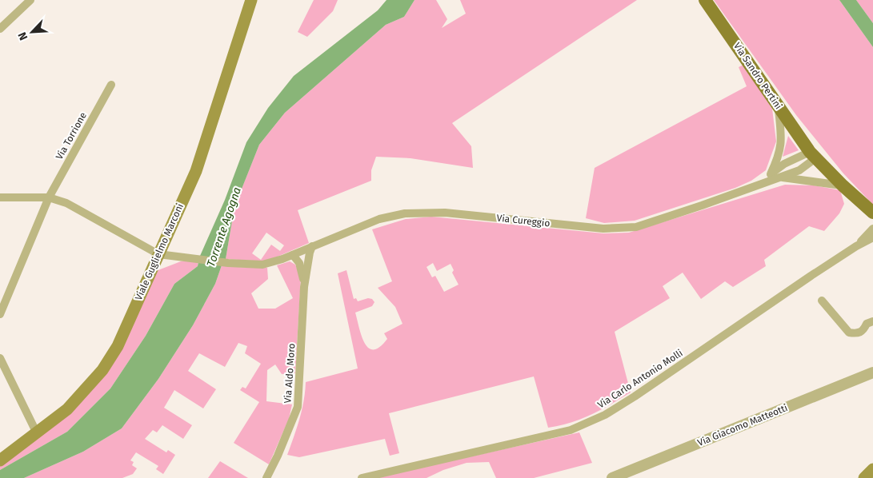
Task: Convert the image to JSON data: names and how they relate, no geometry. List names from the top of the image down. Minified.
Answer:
{"streets":{"main road":["Via Sandro Pertini","Viale Guglielmo Marconi"],"street":["Via Torrione","Via Cureggio","Via Aldo Moro","Via Carlo Antonio Molli","Via Giacomo Matteotti"]},"crossings":[["Via Cureggio","Viale Guglielmo Marconi"],["Via Cureggio","Via Aldo Moro"]],"water":["Torrente Agogna"],"north":"bottom left"}
